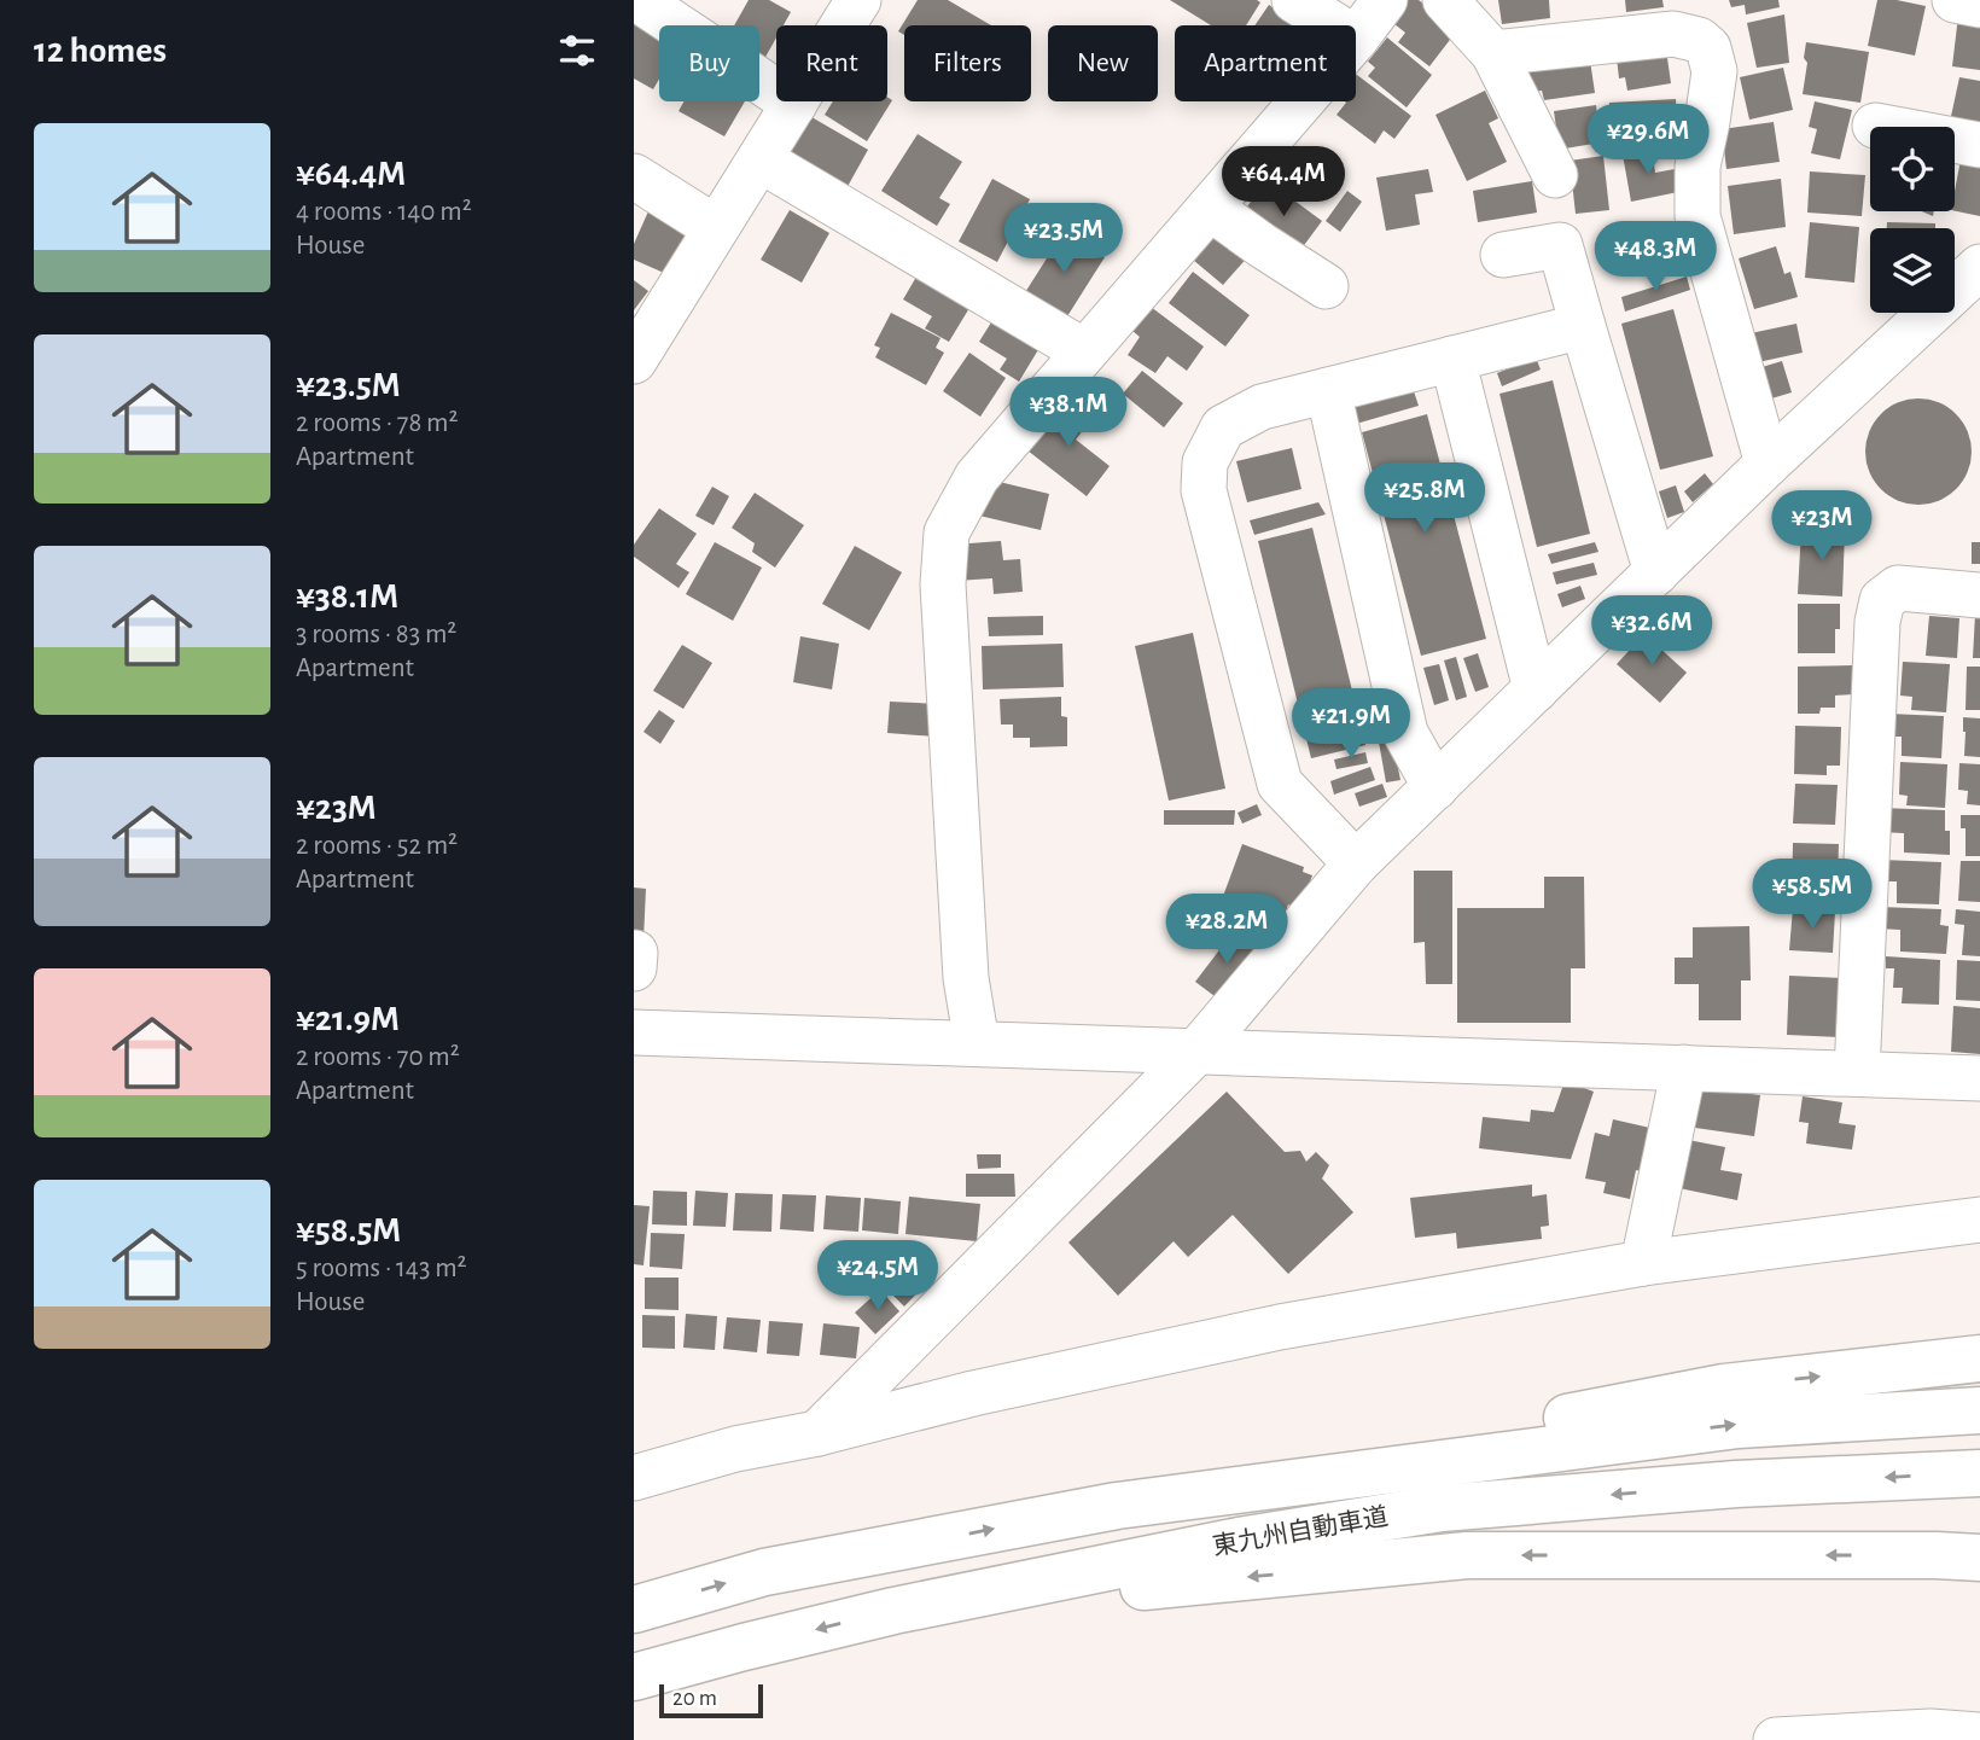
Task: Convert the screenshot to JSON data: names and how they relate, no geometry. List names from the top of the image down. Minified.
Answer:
{"streets":{"highway":["東九州自動車道"]},"scale_bar":"20 m","page":{"heading":"12 homes","chip":["Buy","Rent","Filters","New","Apartment"],"list":[{"name":"¥64.4M","note":"4 rooms · 140 m² · House"},{"name":"¥23.5M","note":"2 rooms · 78 m² · Apartment"},{"name":"¥38.1M","note":"3 rooms · 83 m² · Apartment"},{"name":"¥23M","note":"2 rooms · 52 m² · Apartment"},{"name":"¥21.9M","note":"2 rooms · 70 m² · Apartment"},{"name":"¥58.5M","note":"5 rooms · 143 m² · House"}],"price":["¥29.6M","¥64.4M","¥23.5M","¥48.3M","¥38.1M","¥25.8M","¥23M","¥32.6M","¥21.9M","¥58.5M","¥28.2M","¥24.5M"],"scale":"20 m"}}
